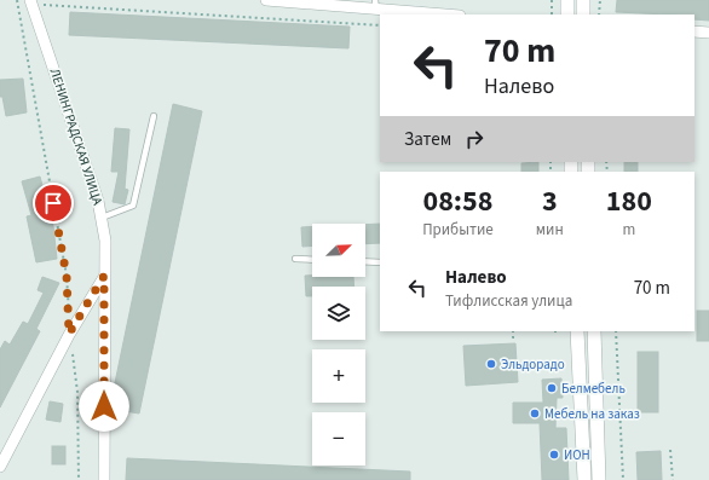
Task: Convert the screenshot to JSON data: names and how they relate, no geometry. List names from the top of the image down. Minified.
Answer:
{"streets":{"street":["ЛЕНИНГРАДСКАЯ УЛИЦА"]},"places":["Эльдорадо","Белмебель","Мебель на заказ","ИОН"],"north":"top right","page":{"turn":["70 m","Налево"],"then":"Затем","eta":["08:58","Прибытие","3","мин","180","m"],"map_buttons":["+","−"],"list":[{"name":"Налево","note":"Тифлисская улица","value":"70 m"}]}}
